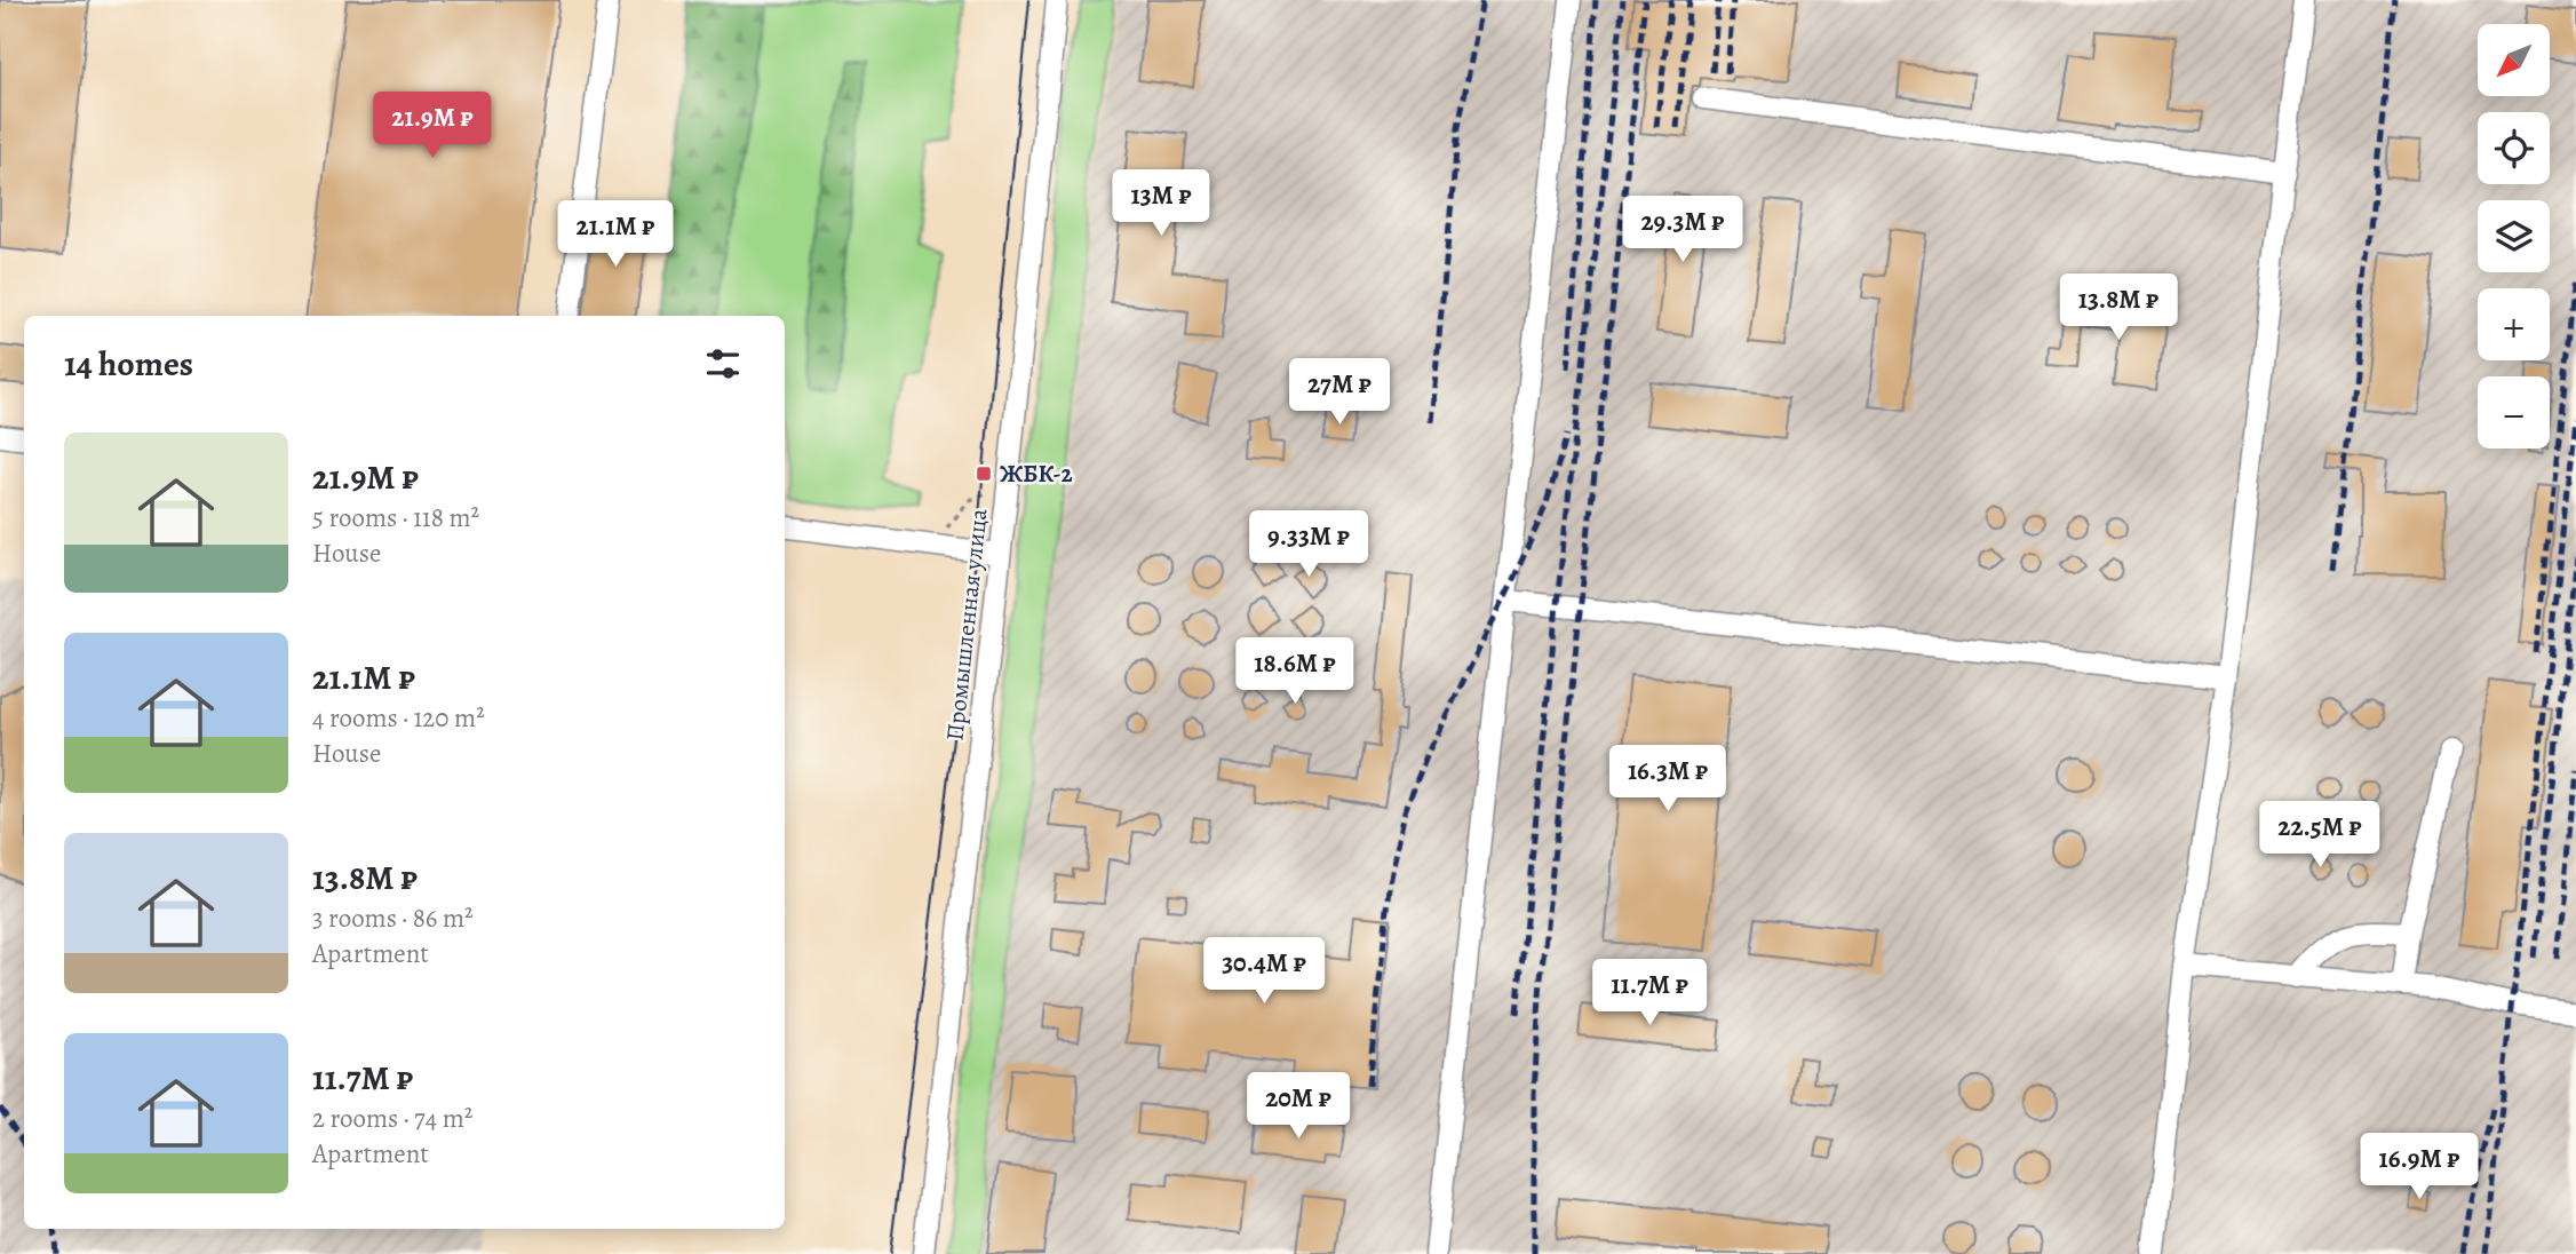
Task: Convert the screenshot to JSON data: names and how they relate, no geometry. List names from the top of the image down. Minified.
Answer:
{"streets":{"street":["Промышленная улица"]},"places":{"transit":["ЖБК-2"]},"north":"bottom left","page":{"map_buttons":["+","−"],"price":["21.9M ₽","13M ₽","29.3M ₽","21.1M ₽","13.8M ₽","27M ₽","9.33M ₽","18.6M ₽","16.3M ₽","22.5M ₽","30.4M ₽","11.7M ₽","20M ₽","16.9M ₽"],"heading":"14 homes","list":[{"name":"21.9M ₽","note":"5 rooms · 118 m² · House"},{"name":"21.1M ₽","note":"4 rooms · 120 m² · House"},{"name":"13.8M ₽","note":"3 rooms · 86 m² · Apartment"},{"name":"11.7M ₽","note":"2 rooms · 74 m² · Apartment"}]}}
